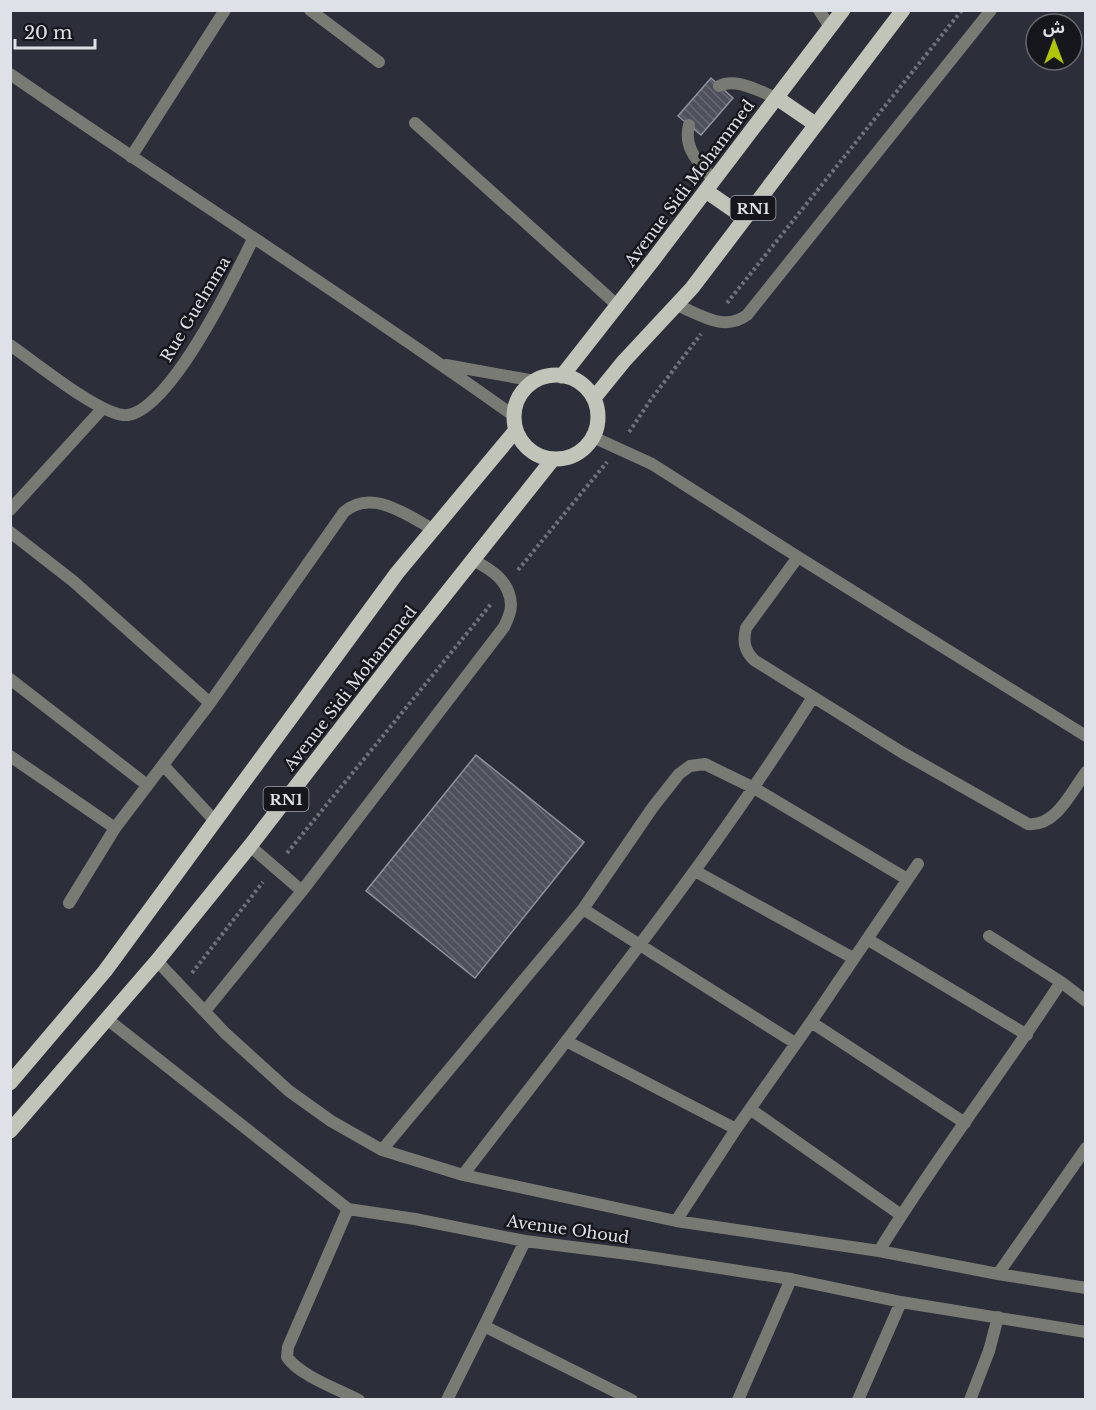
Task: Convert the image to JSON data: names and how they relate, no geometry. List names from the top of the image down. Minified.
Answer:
{"streets":{"main road":["Avenue Sidi Mohammed","RN1"],"street":["Rue Guelmma","Avenue Ohoud"]},"crossings":[["Avenue Sidi Mohammed","RN1"],["Avenue Sidi Mohammed","Avenue Ohoud"]],"scale_bar":"20 m","north":"top"}
